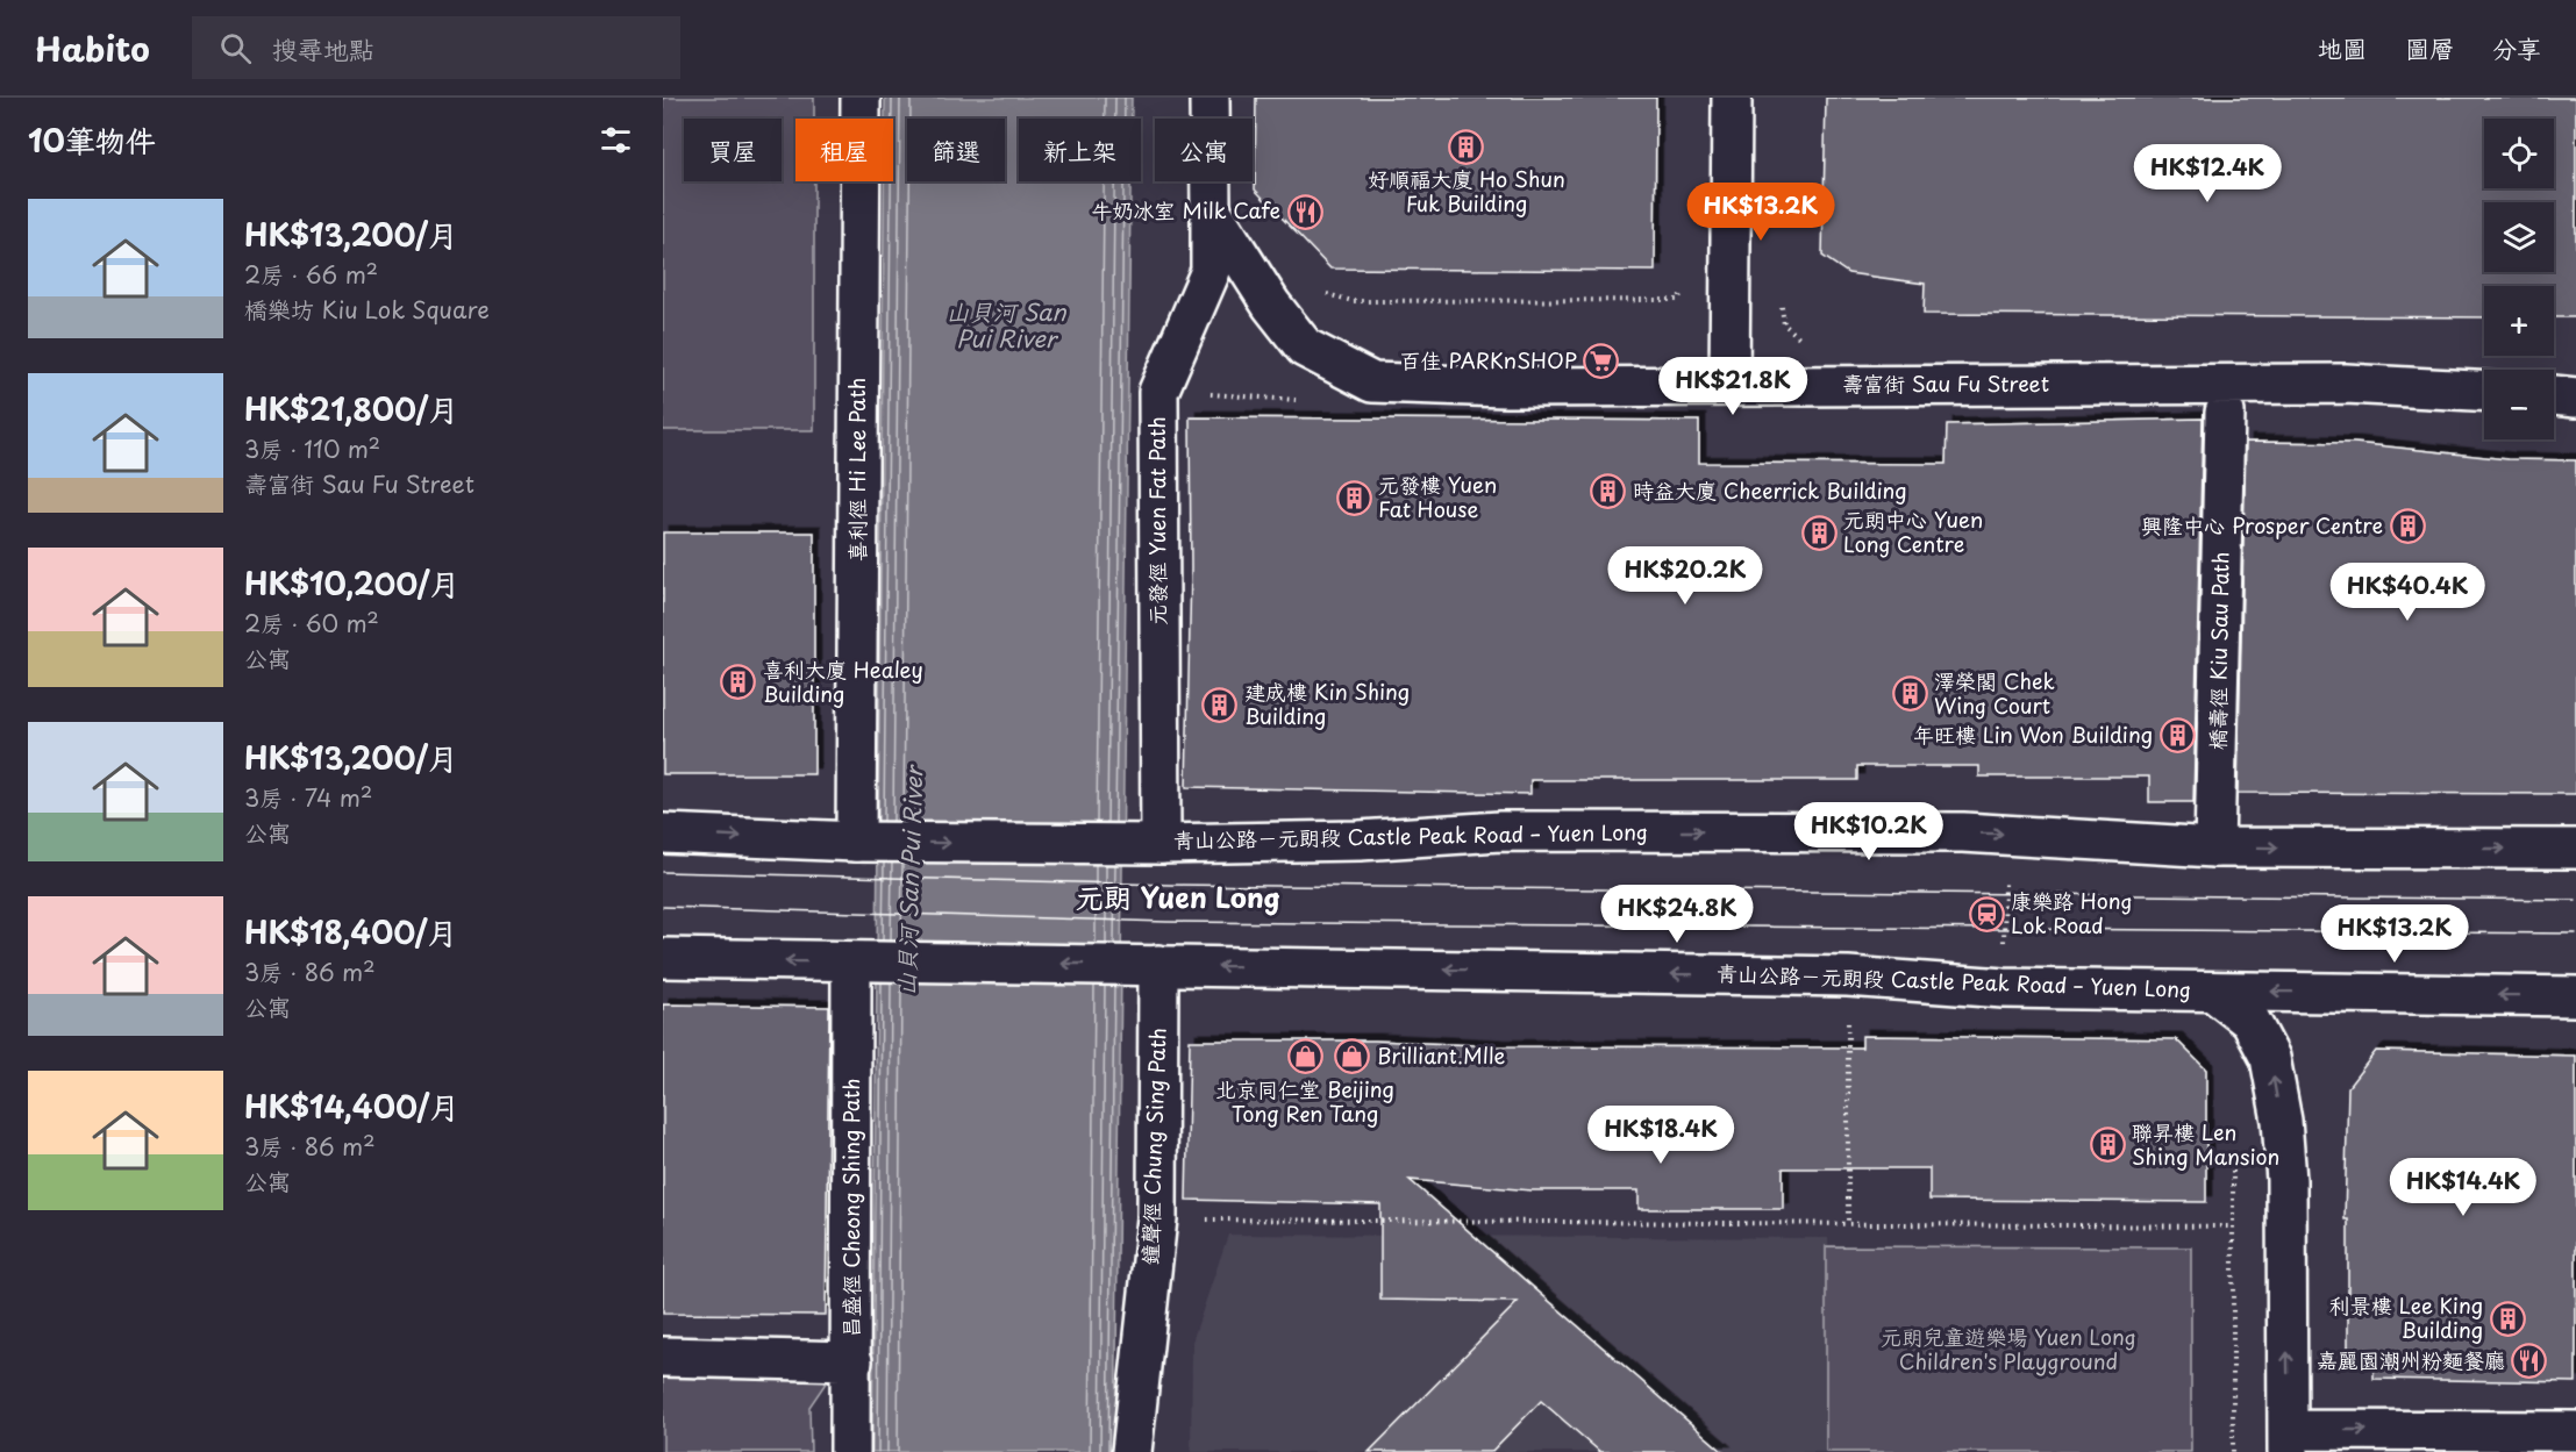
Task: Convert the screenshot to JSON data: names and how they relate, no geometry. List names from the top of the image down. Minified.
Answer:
{"streets":{"street":["壽富街 Sau Fu Street","喜利徑 Hi Lee Path","元發徑 Yuen Fat Path","橋壽徑 Kiu Sau Path","青山公路－元朗段 Castle Peak Road – Yuen Long","鐘聲徑 Chung Sing Path","昌盛徑 Cheong Shing Path"]},"crossings":[["壽富街 Sau Fu Street","元發徑 Yuen Fat Path"],["喜利徑 Hi Lee Path","青山公路－元朗段 Castle Peak Road – Yuen Long"],["元發徑 Yuen Fat Path","青山公路－元朗段 Castle Peak Road – Yuen Long"],["橋壽徑 Kiu Sau Path","青山公路－元朗段 Castle Peak Road – Yuen Long"],["青山公路－元朗段 Castle Peak Road – Yuen Long","鐘聲徑 Chung Sing Path"],["青山公路－元朗段 Castle Peak Road – Yuen Long","昌盛徑 Cheong Shing Path"]],"districts":["元朗 Yuen Long"],"water":["山貝河 San Pui River"],"parks":["元朗兒童遊樂場 Yuen Long Children's Playground"],"places":{"building":["好順福大廈 Ho Shun Fuk Building","時益大廈 Cheerrick Building","元發樓 Yuen Fat House","興隆中心 Prosper Centre","元朗中心 Yuen Long Centre","喜利大廈 Healey Building","澤榮閣 Chek Wing Court","建成樓 Kin Shing Building","年旺樓 Lin Won Building","聯昇樓 Len Shing Mansion","利景樓 Lee King Building"],"restaurant":["牛奶冰室 Milk Cafe","嘉麗園潮州粉麵餐廳"],"supermarket":["百佳 PARKnSHOP"],"station":["康樂路 Hong Lok Road"],"shop":["北京同仁堂 Beijing Tong Ren Tang","Brilliant.Mlle"]},"page":{"header":"Habito","search":"搜尋地點","nav":["地圖","圖層","分享"],"heading":"10筆物件","map_buttons":["+","−"],"chip":["買屋","租屋","篩選","新上架","公寓"],"price":["HK$12.4K","HK$13.2K","HK$21.8K","HK$20.2K","HK$40.4K","HK$10.2K","HK$24.8K","HK$13.2K","HK$18.4K","HK$14.4K"],"list":[{"name":"HK$13,200/月","note":"2房 · 66 m² · 橋樂坊 Kiu Lok Square"},{"name":"HK$21,800/月","note":"3房 · 110 m² · 壽富街 Sau Fu Street"},{"name":"HK$10,200/月","note":"2房 · 60 m² · 公寓"},{"name":"HK$13,200/月","note":"3房 · 74 m² · 公寓"},{"name":"HK$18,400/月","note":"3房 · 86 m² · 公寓"},{"name":"HK$14,400/月","note":"3房 · 86 m² · 公寓"}]}}
